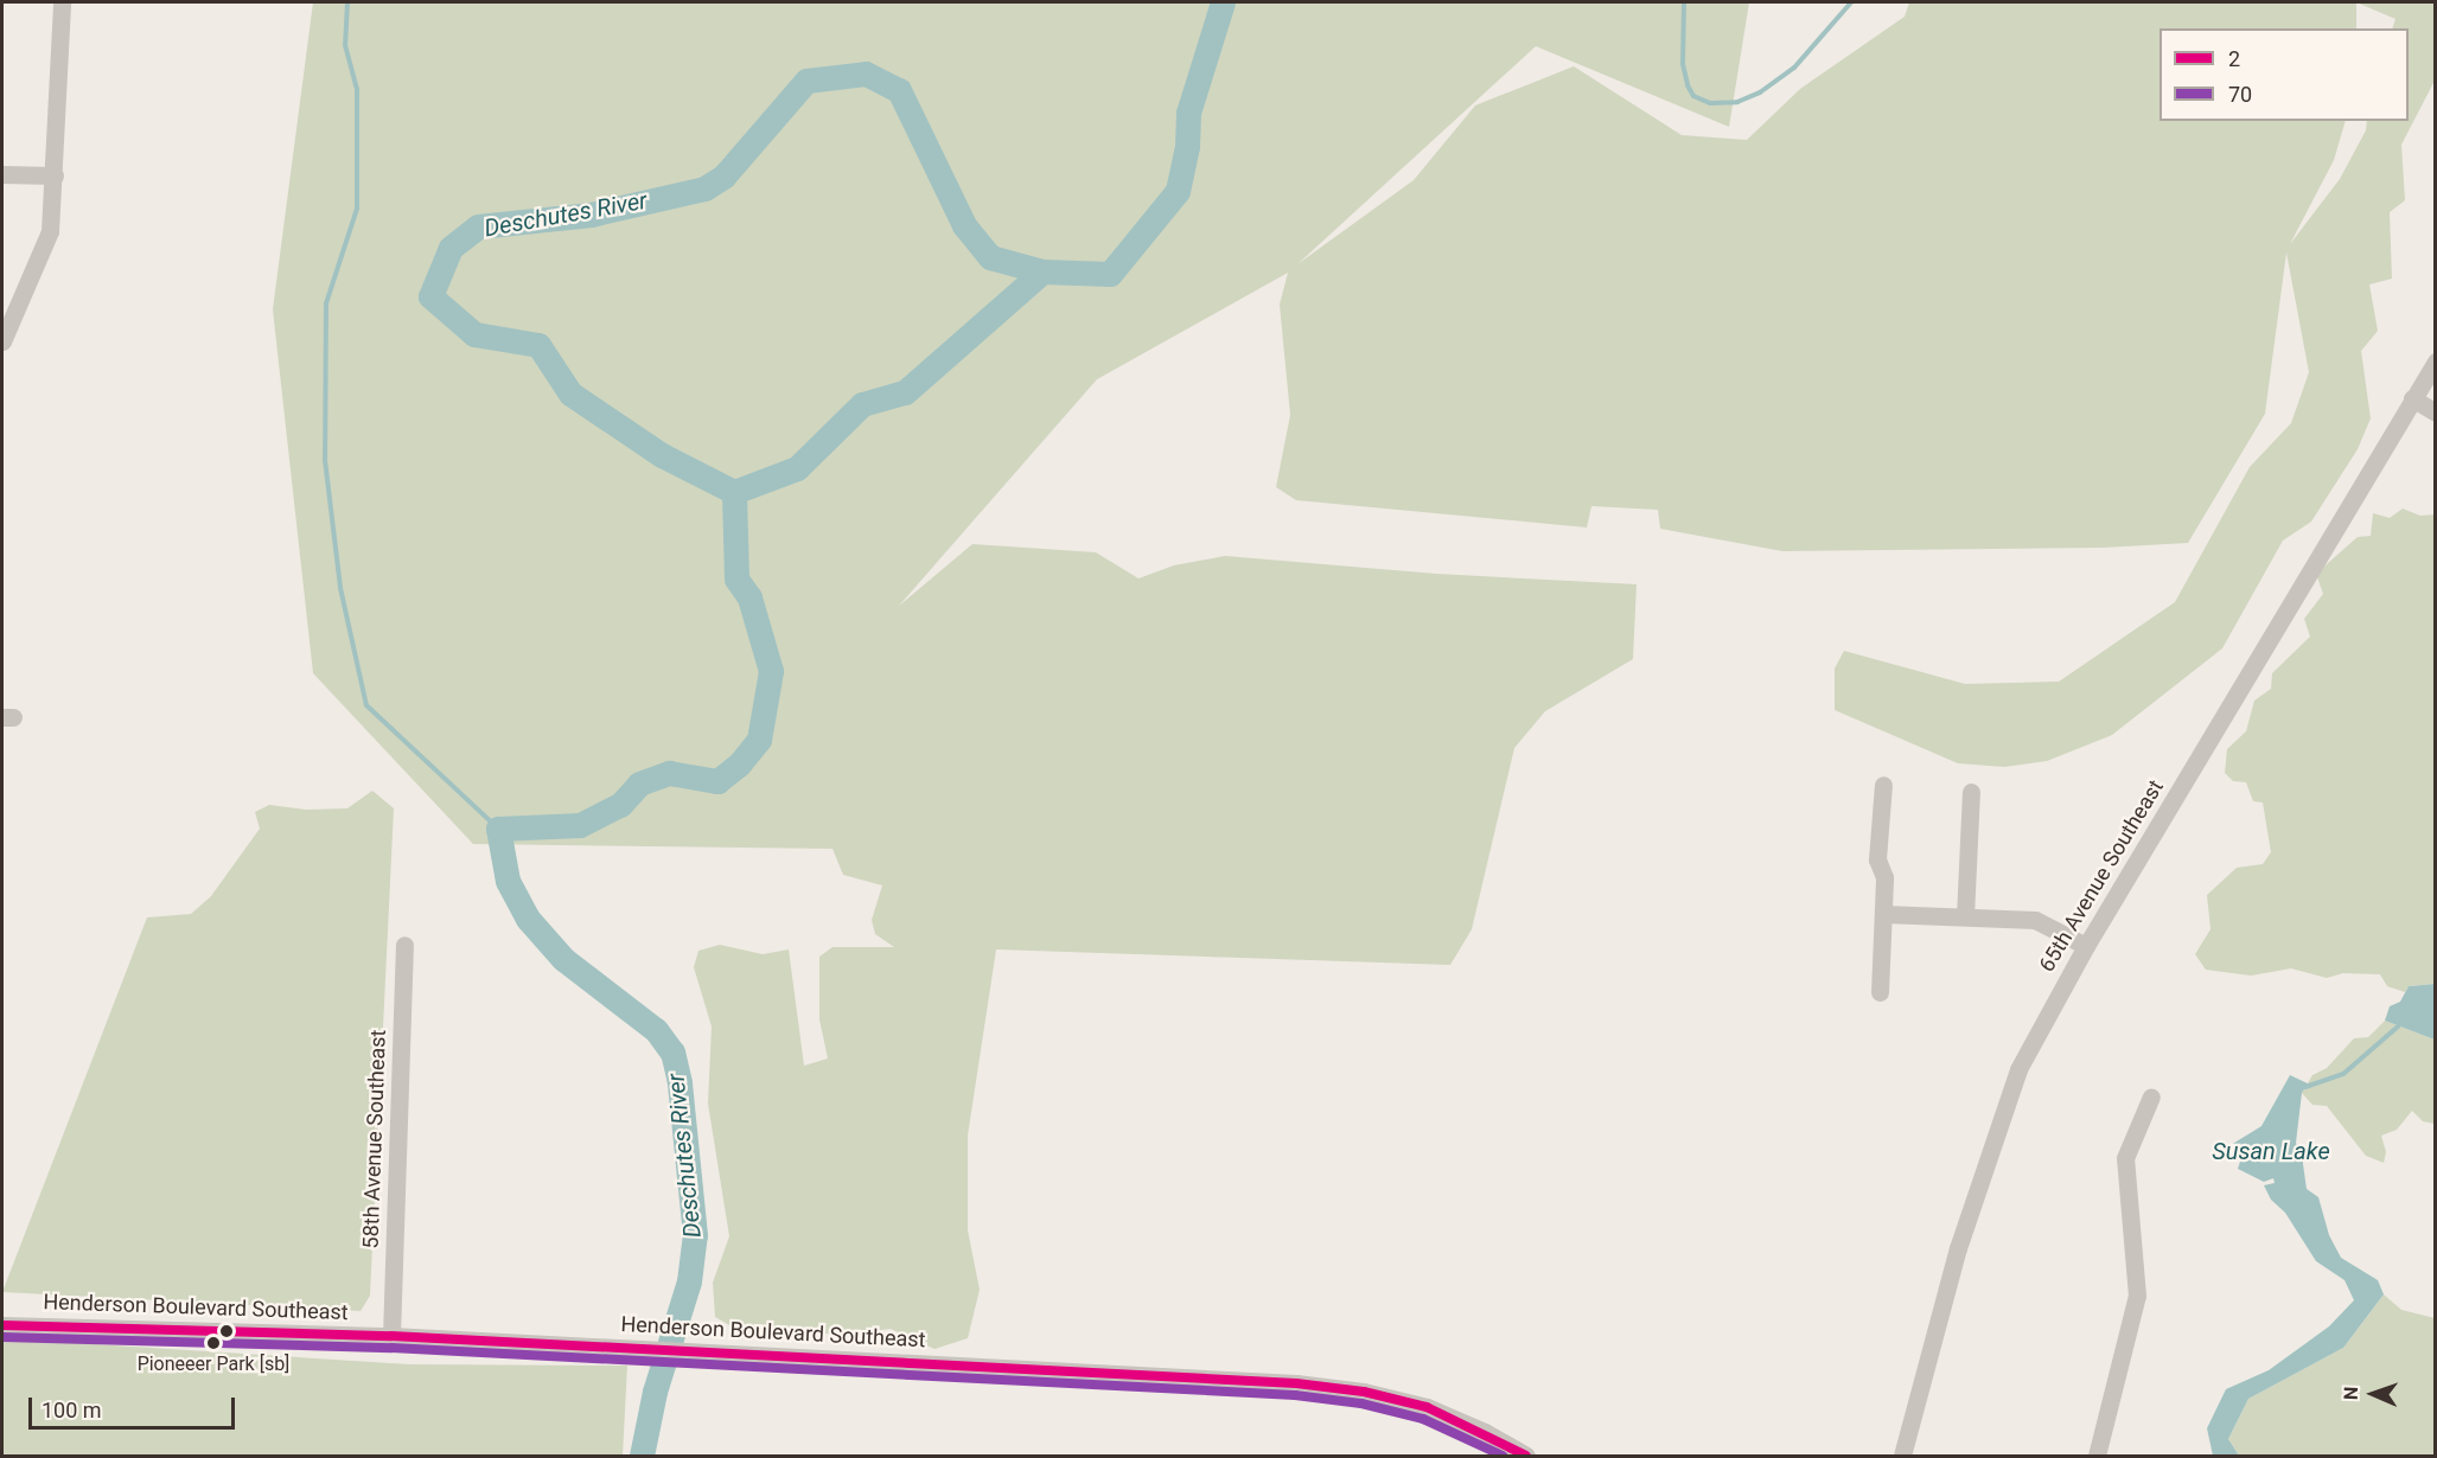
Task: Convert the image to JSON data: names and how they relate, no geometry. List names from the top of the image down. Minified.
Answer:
{"streets":{"street":["65th Avenue Southeast","58th Avenue Southeast","Henderson Boulevard Southeast"]},"crossings":[["58th Avenue Southeast","Henderson Boulevard Southeast"]],"water":["Deschutes River","Susan Lake"],"places":["Pioneeer Park [sb]"],"lines":["transit line 2","transit line 70"],"legend":["2","70"],"scale_bar":"100 m","north":"left"}
